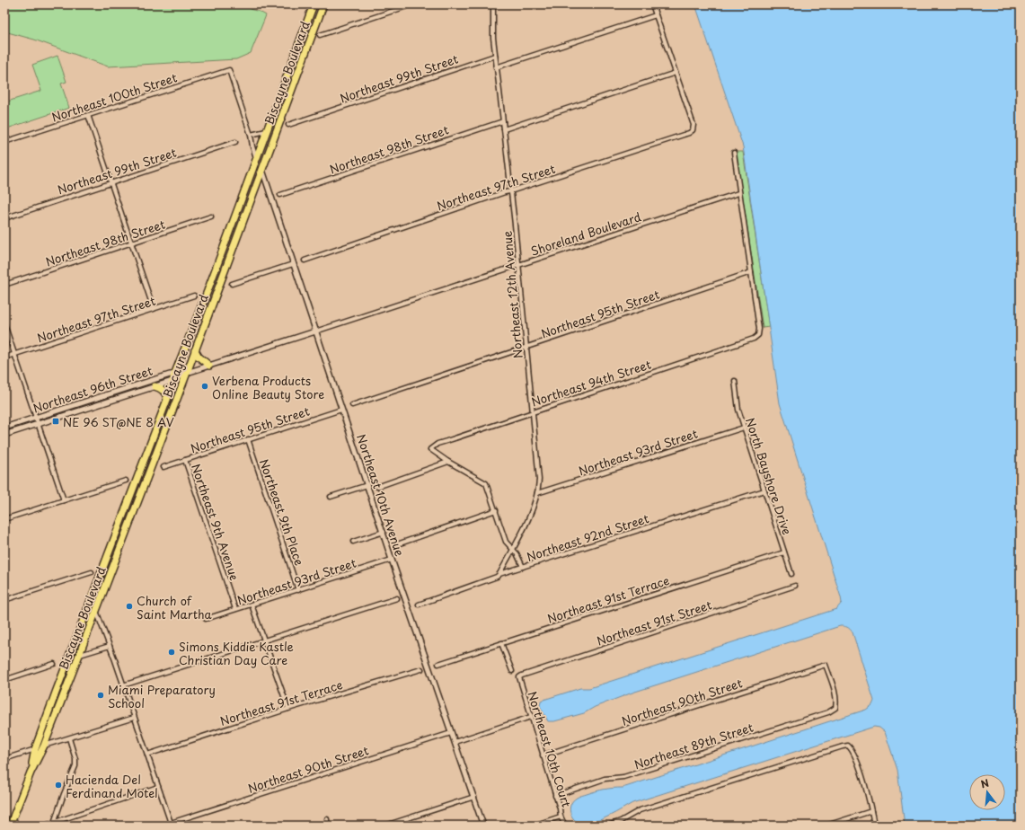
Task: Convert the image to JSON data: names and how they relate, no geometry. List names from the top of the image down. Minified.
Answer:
{"streets":{"main road":["Biscayne Boulevard"],"street":["Northeast 99th Street","Northeast 100th Street","Northeast 98th Street","Northeast 97th Street","Shoreland Boulevard","Northeast 12th Avenue","Northeast 95th Street","Northeast 94th Street","Northeast 96th Street","Northeast 93rd Street","North Bayshore Drive","Northeast 10th Avenue","Northeast 9th Place","Northeast 9th Avenue","Northeast 92nd Street","Northeast 91st Terrace","Northeast 91st Street","Northeast 90th Street","Northeast 89th Street","Northeast 10th Court"]},"crossings":[["Biscayne Boulevard","Northeast 96th Street"],["Biscayne Boulevard","Northeast 10th Avenue"],["Northeast 99th Street","Northeast 12th Avenue"],["Northeast 98th Street","Northeast 12th Avenue"],["Northeast 97th Street","Northeast 12th Avenue"],["Shoreland Boulevard","Northeast 12th Avenue"],["Shoreland Boulevard","Northeast 96th Street"],["Shoreland Boulevard","Northeast 10th Avenue"],["Northeast 12th Avenue","Northeast 95th Street"],["Northeast 12th Avenue","Northeast 94th Street"],["Northeast 12th Avenue","Northeast 93rd Street"],["Northeast 12th Avenue","Northeast 92nd Street"],["Northeast 95th Street","Northeast 94th Street"],["Northeast 95th Street","Northeast 10th Avenue"],["Northeast 95th Street","Northeast 9th Place"],["Northeast 95th Street","Northeast 9th Avenue"],["Northeast 96th Street","Northeast 10th Avenue"],["Northeast 93rd Street","North Bayshore Drive"],["Northeast 93rd Street","Northeast 10th Avenue"],["Northeast 93rd Street","Northeast 9th Place"],["Northeast 93rd Street","Northeast 9th Avenue"],["North Bayshore Drive","Northeast 92nd Street"],["North Bayshore Drive","Northeast 91st Terrace"],["Northeast 10th Avenue","Northeast 90th Street"],["Northeast 91st Street","Northeast 10th Court"],["Northeast 90th Street","Northeast 89th Street"],["Northeast 90th Street","Northeast 10th Court"],["Northeast 89th Street","Northeast 10th Court"]],"places":{"other":["Verbena Products Online Beauty Store","Church of Saint Martha","Simons Kiddie Kastle Christian Day Care","Miami Preparatory School","Hacienda Del Ferdinand Motel"],"transit":["NE 96 ST@NE 8 AV"]},"north":"top"}
